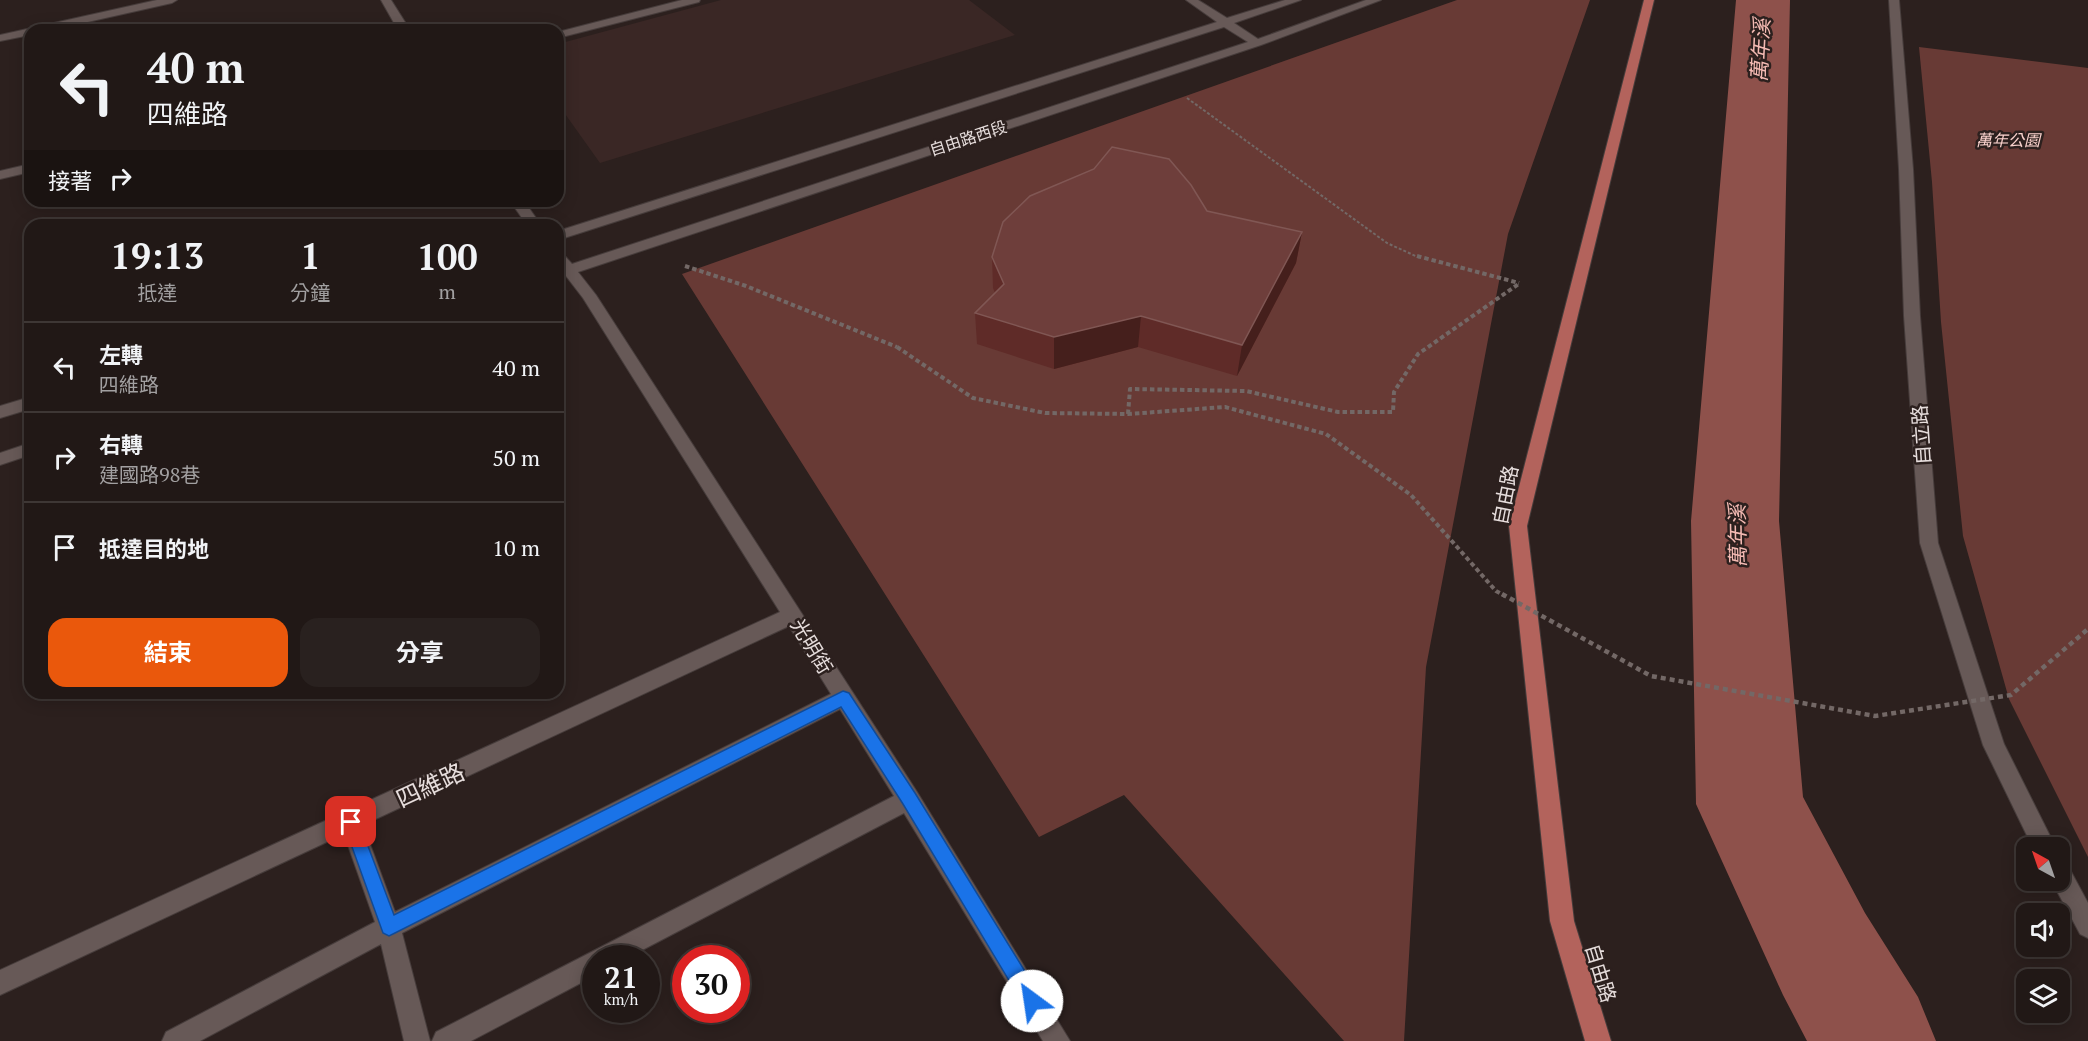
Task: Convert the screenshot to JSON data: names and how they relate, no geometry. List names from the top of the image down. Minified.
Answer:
{"streets":{"main road":["自由路"],"street":["自由路西段","自立路","光明街","四維路"]},"crossings":[["光明街","四維路"]],"water":["萬年溪"],"parks":["萬年公園"],"north":"top left","page":{"turn":["40 m","四維路"],"then":"接著","eta":["19:13","抵達","1","分鐘","100","m"],"list":[{"name":"左轉","note":"四維路","value":"40 m"},{"name":"右轉","note":"建國路98巷","value":"50 m"},{"name":"抵達目的地","value":"10 m"}],"buttons":["結束","分享"],"speed":"21 km/h","limit":"30"}}
